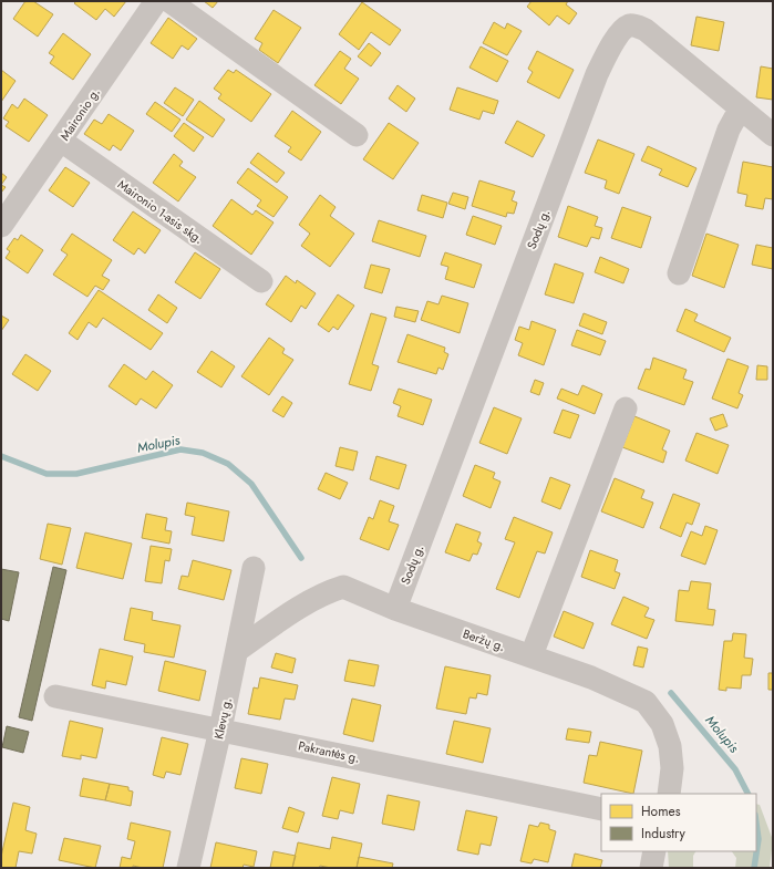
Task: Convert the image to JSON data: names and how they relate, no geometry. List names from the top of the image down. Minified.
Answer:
{"streets":{"street":["Maironio g.","Maironio 1-asis skg.","Sodų g.","Beržų g.","Klevų g.","Pakrantės g."]},"crossings":[["Maironio g.","Maironio 1-asis skg."],["Sodų g.","Beržų g."],["Beržų g.","Klevų g."],["Klevų g.","Pakrantės g."]],"water":["Molupis"],"legend":["Homes","Industry"]}
